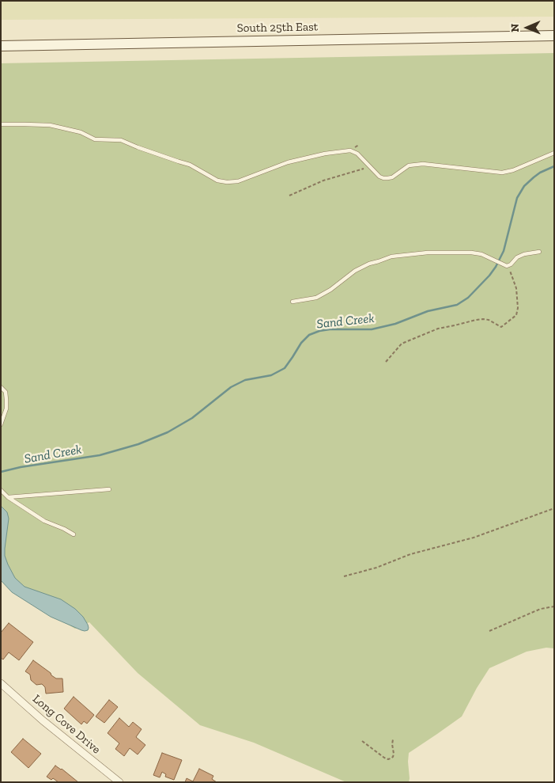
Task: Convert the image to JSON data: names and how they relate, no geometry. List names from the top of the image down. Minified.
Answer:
{"streets":{"main road":["South 25th East"],"street":["Long Cove Drive"]},"water":["Sand Creek"],"north":"left"}
